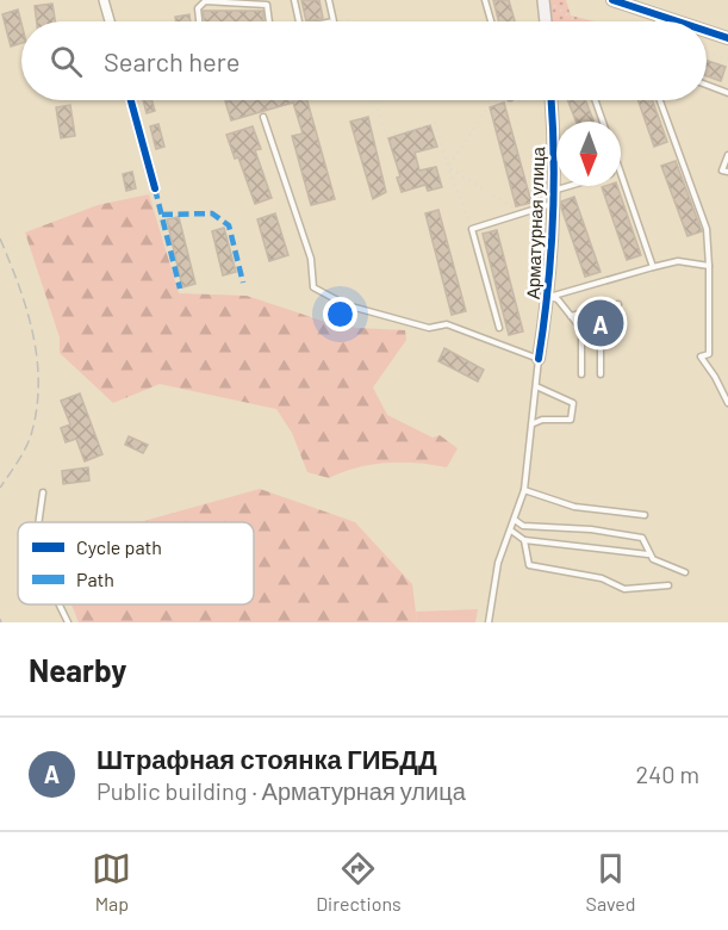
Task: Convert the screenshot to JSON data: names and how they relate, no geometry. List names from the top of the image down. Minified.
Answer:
{"streets":{"street":["Арматурная улица"]},"legend":["Cycle path","Path"],"north":"bottom","page":{"search":"Search here","pins":"A","heading":"Nearby","list":[{"mark":"A","name":"Штрафная стоянка ГИБДД","note":"Public building · Арматурная улица","value":"240 m"}],"nav":["Map","Directions","Saved"]}}
